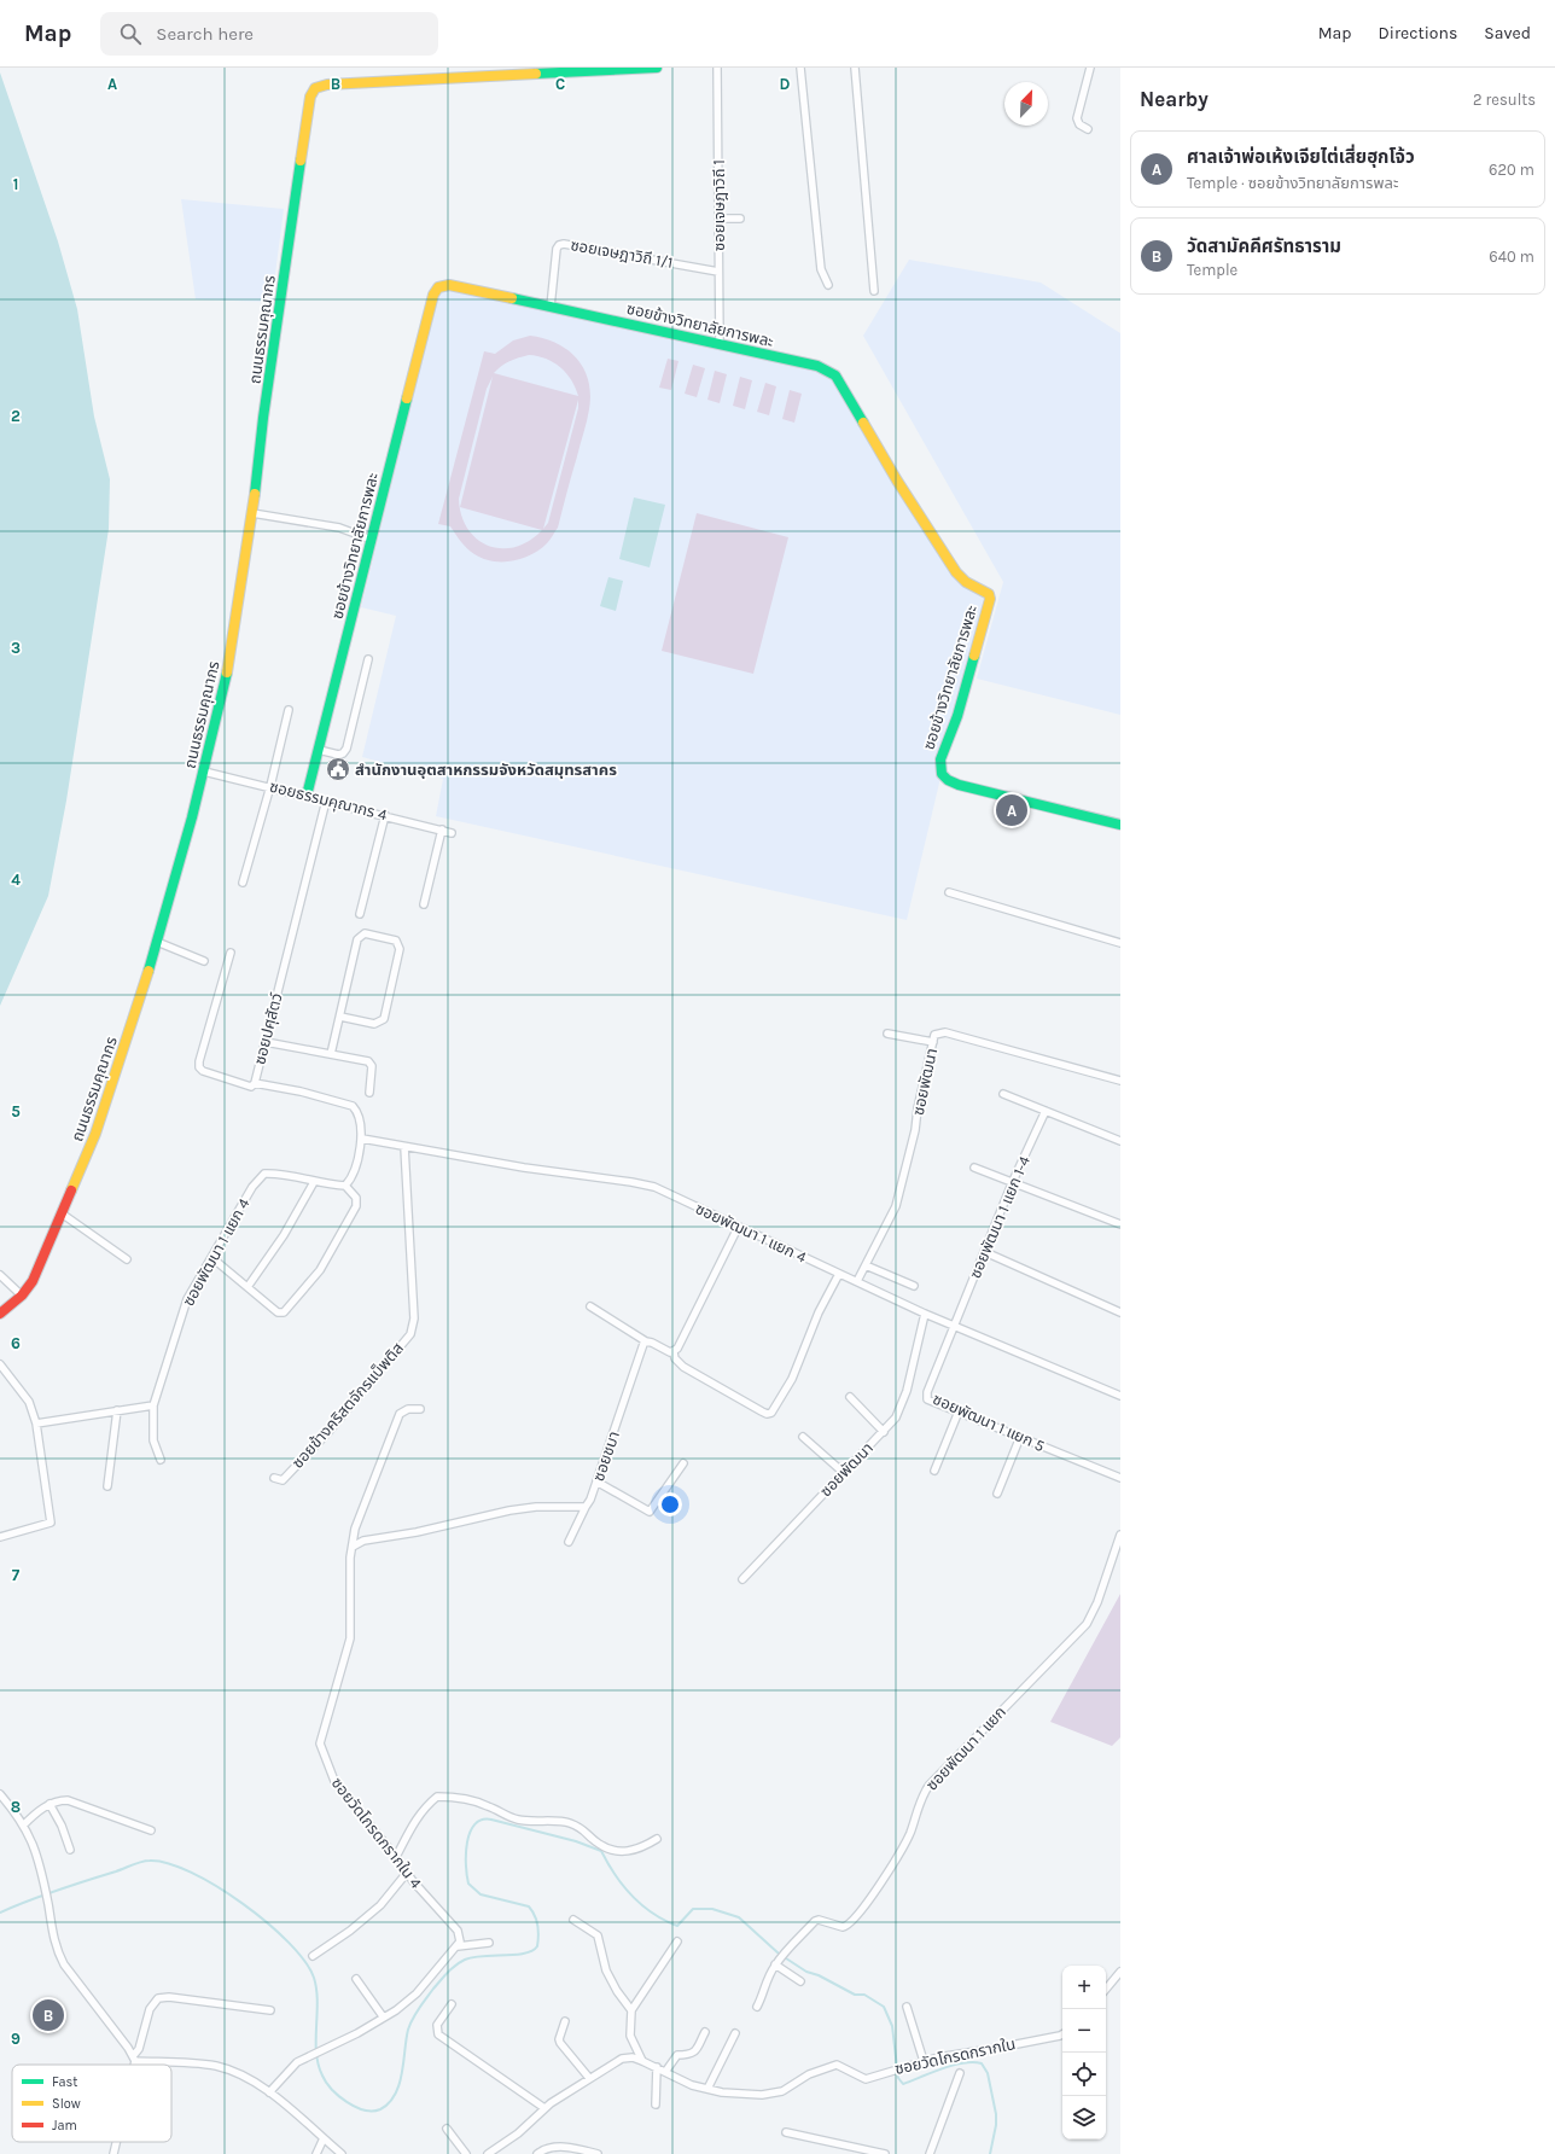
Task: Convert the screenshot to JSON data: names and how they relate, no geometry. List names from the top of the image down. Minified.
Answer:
{"streets":{"street":["ซอยเจษฎาวิถี 1","ซอยเจษฎาวิถี 1/1","ซอยข้างวิทยาลัยการพละ","ถนนธรรมคุณากร","ซอยธรรมคุณากร 4","ซอยปศุสัตว์","ซอยพัฒนา","ซอยพัฒนา 1 แยก 1-4","ซอยพัฒนา 1 แยก 4","ซอยข้างคริสตจักรแบ็พติส","ซอยพัฒนา 1 แยก 5","ซอยชบา","ซอยพัฒนา 1 แยก","ซอยวัดโกรดกรากใน 4","ซอยวัดโกรดกรากใน"]},"crossings":[["ซอยเจษฎาวิถี 1","ซอยเจษฎาวิถี 1/1"],["ซอยเจษฎาวิถี 1","ซอยข้างวิทยาลัยการพละ"],["ซอยเจษฎาวิถี 1/1","ซอยข้างวิทยาลัยการพละ"],["ซอยข้างวิทยาลัยการพละ","ซอยธรรมคุณากร 4"],["ถนนธรรมคุณากร","ซอยธรรมคุณากร 4"],["ซอยธรรมคุณากร 4","ซอยปศุสัตว์"],["ซอยพัฒนา","ซอยพัฒนา 1 แยก 4"],["ซอยพัฒนา 1 แยก 1-4","ซอยพัฒนา 1 แยก 4"],["ซอยพัฒนา 1 แยก 1-4","ซอยพัฒนา 1 แยก 5"],["ซอยพัฒนา 1 แยก 4","ซอยข้างคริสตจักรแบ็พติส"],["ซอยพัฒนา 1 แยก 4","ซอยพัฒนา 1 แยก 5"]],"places":{"public building":["สำนักงานอุตสาหกรรมจังหวัดสมุทรสาคร"]},"legend":["Fast","Slow","Jam"],"north":"top right","page":{"header":"Map","search":"Search here","nav":["Map","Directions","Saved"],"heading":["Nearby","2 results"],"list":[{"mark":"A","name":"ศาลเจ้าพ่อเห้งเจียไต่เสี่ยฮุกโจ้ว","note":"Temple · ซอยข้างวิทยาลัยการพละ","value":"620 m"},{"mark":"B","name":"วัดสามัคคีศรัทธาราม","note":"Temple","value":"640 m"}],"pins":["A","B"],"map_buttons":["+","−"]},"grid":{"columns":["A","B","C","D"],"rows":["1","2","3","4","5","6","7","8","9"]}}
